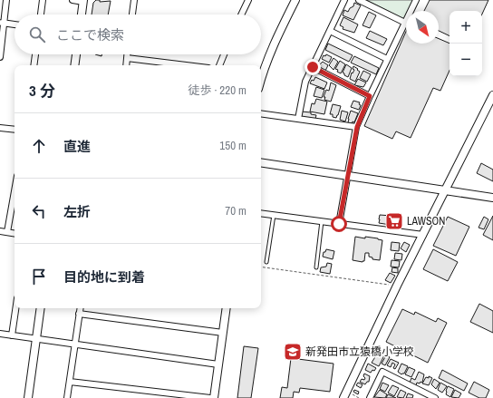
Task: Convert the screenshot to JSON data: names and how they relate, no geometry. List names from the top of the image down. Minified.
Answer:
{"places":{"supermarket":["LAWSON"],"school or university":["新発田市立猿橋小学校"]},"north":"bottom right","page":{"map_buttons":["+","−"],"search":"ここで検索","heading":["3 分","徒歩 · 220 m"],"list":[["直進","150 m"],["左折","70 m"],"目的地に到着"]}}
